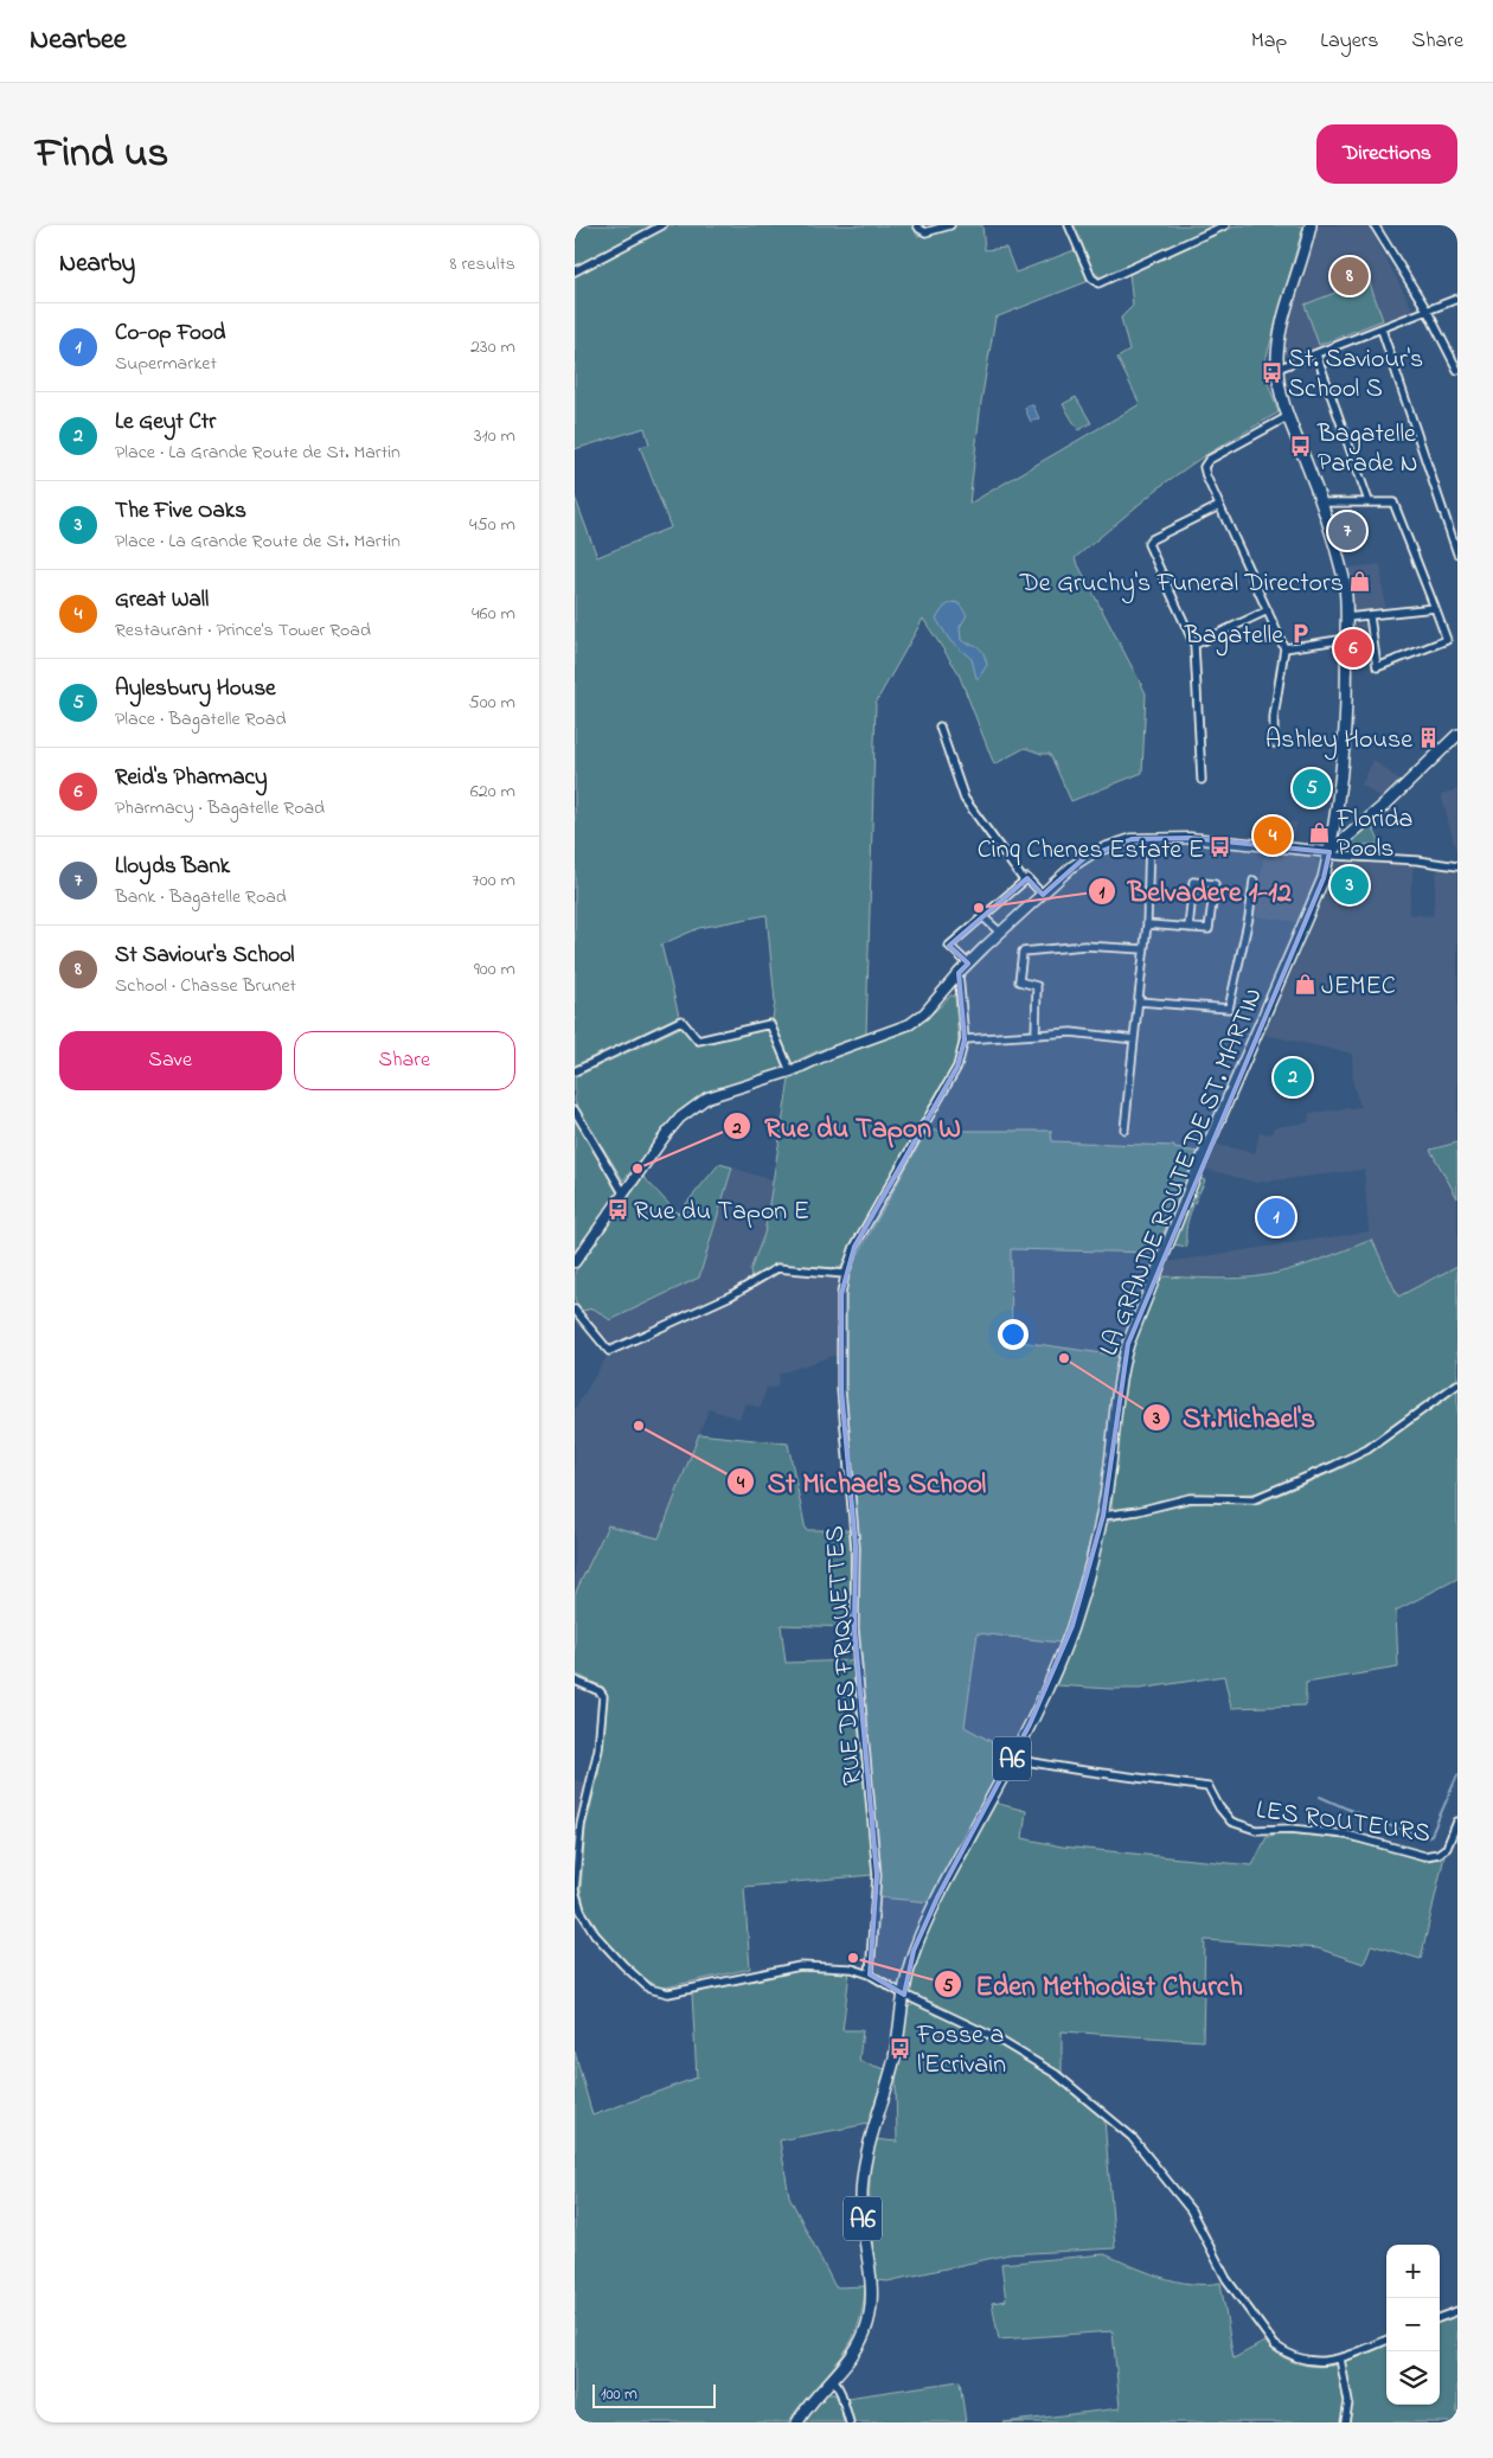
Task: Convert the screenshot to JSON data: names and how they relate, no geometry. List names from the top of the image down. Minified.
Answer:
{"streets":{"main road":["LA GRANDE ROUTE DE ST. MARTIN","A6"],"street":["RUE DES FRIQUETTES","LES ROUTEURS"]},"crossings":[["LA GRANDE ROUTE DE ST. MARTIN","A6"],["A6","LES ROUTEURS"]],"places":{"bus stop":["St. Saviour's School S","Bagatelle Parade N","Cinq Chenes Estate E","Rue du Tapon E","Fosse a l'Ecrivain"],"shop":["De Gruchy's Funeral Directors","Florida Pools","JEMEC"],"parking":["Bagatelle"],"building":["Ashley House"],"other":["Belvadere 1-12","Rue du Tapon W","St.Michael's","St Michael's School","Eden Methodist Church"]},"scale_bar":"100 m","page":{"header":"Nearbee","nav":["Map","Layers","Share"],"title":"Find us","buttons":["Directions",["Save","Share"]],"heading":["Nearby","8 results"],"pins":["8","7","6","5","4","3","2","1"],"list":[{"mark":"1","name":"Co-op Food","note":"Supermarket","value":"230 m"},{"mark":"2","name":"Le Geyt Ctr","note":"Place · La Grande Route de St. Martin","value":"310 m"},{"mark":"3","name":"The Five Oaks","note":"Place · La Grande Route de St. Martin","value":"450 m"},{"mark":"4","name":"Great Wall","note":"Restaurant · Prince's Tower Road","value":"460 m"},{"mark":"5","name":"Aylesbury House","note":"Place · Bagatelle Road","value":"500 m"},{"mark":"6","name":"Reid's Pharmacy","note":"Pharmacy · Bagatelle Road","value":"620 m"},{"mark":"7","name":"Lloyds Bank","note":"Bank · Bagatelle Road","value":"700 m"},{"mark":"8","name":"St Saviour's School","note":"School · Chasse Brunet","value":"900 m"}],"map_buttons":["+","−"],"scale":"100 m"}}
